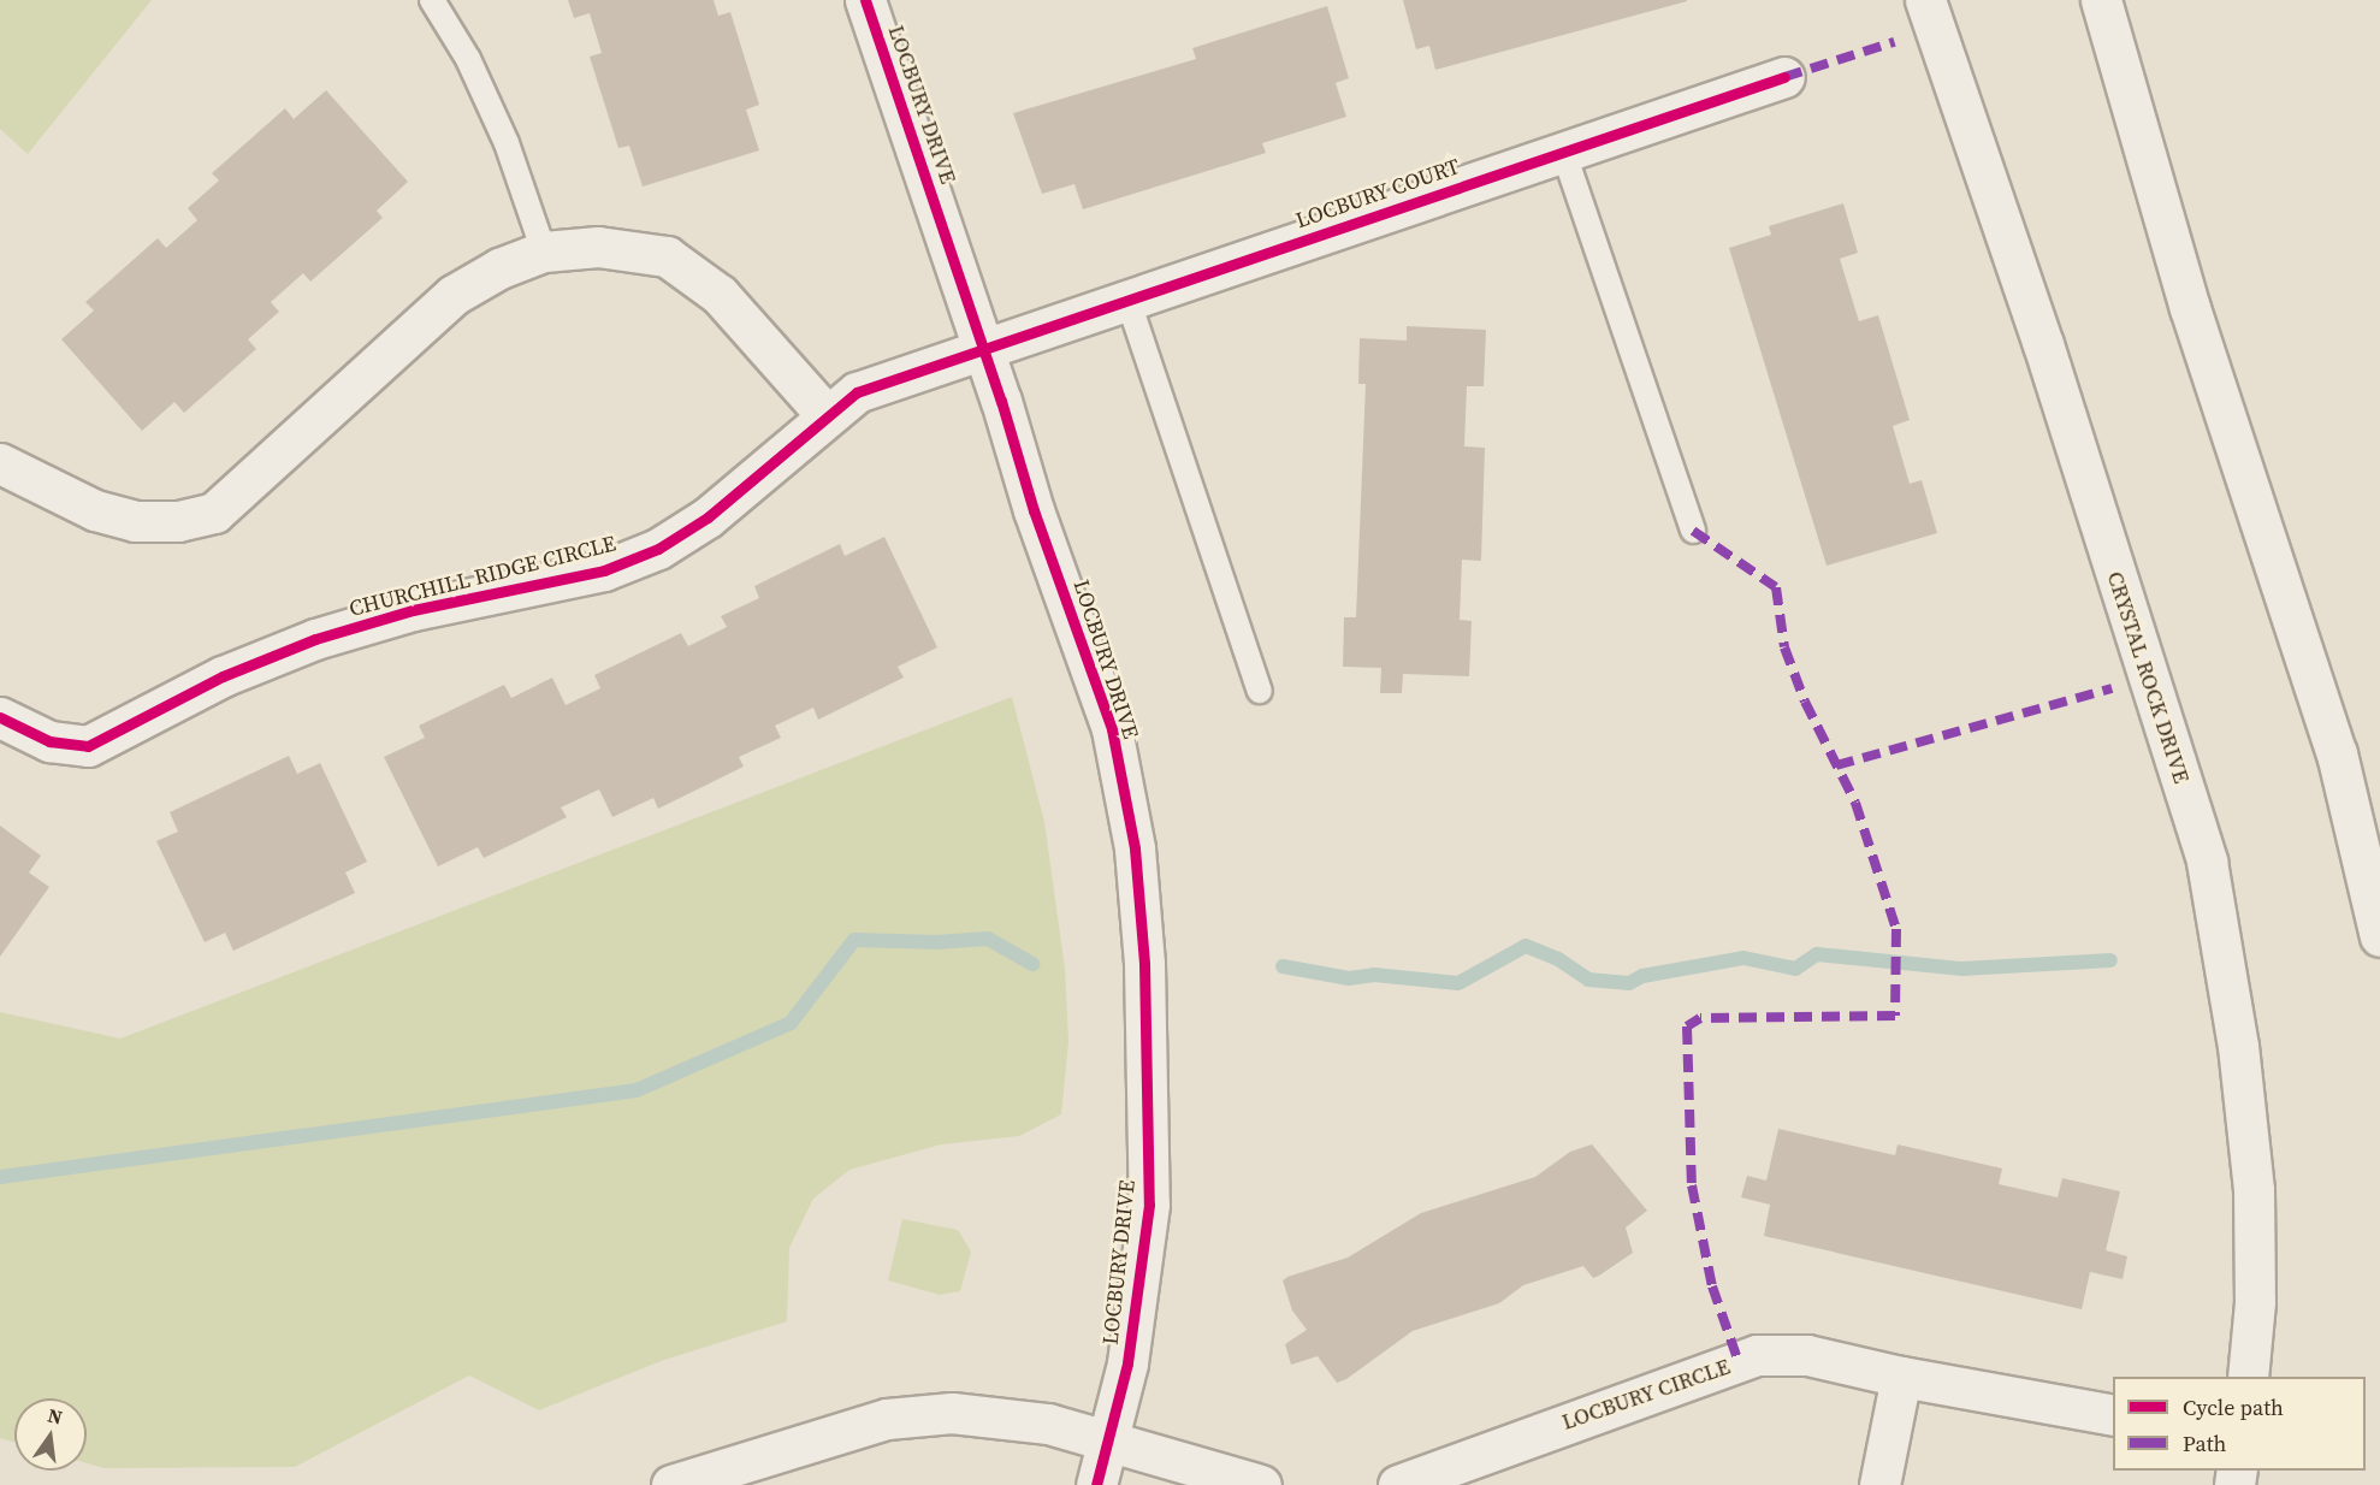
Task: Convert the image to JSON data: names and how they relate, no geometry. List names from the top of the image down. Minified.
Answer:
{"streets":{"street":["LOCBURY DRIVE","LOCBURY COURT","CHURCHILL RIDGE CIRCLE","CRYSTAL ROCK DRIVE","LOCBURY CIRCLE"]},"crossings":[["LOCBURY DRIVE","LOCBURY COURT"],["LOCBURY DRIVE","CHURCHILL RIDGE CIRCLE"],["LOCBURY COURT","CHURCHILL RIDGE CIRCLE"]],"legend":["Cycle path","Path"],"north":"top"}
